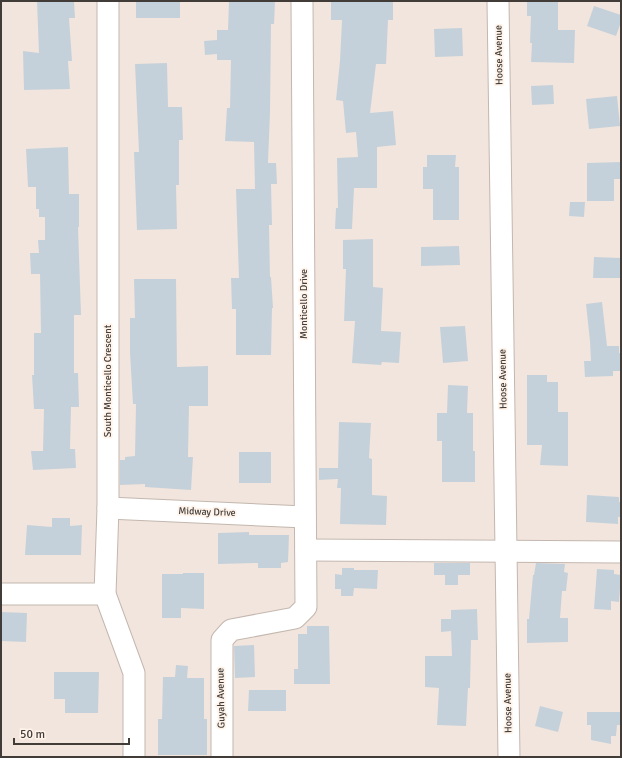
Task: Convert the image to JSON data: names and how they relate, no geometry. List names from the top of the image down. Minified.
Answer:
{"streets":{"street":["Hoose Avenue","Monticello Drive","South Monticello Crescent","Midway Drive","Guyah Avenue"]},"crossings":[["Monticello Drive","Midway Drive"],["Monticello Drive","Guyah Avenue"],["South Monticello Crescent","Midway Drive"]],"scale_bar":"50 m"}
